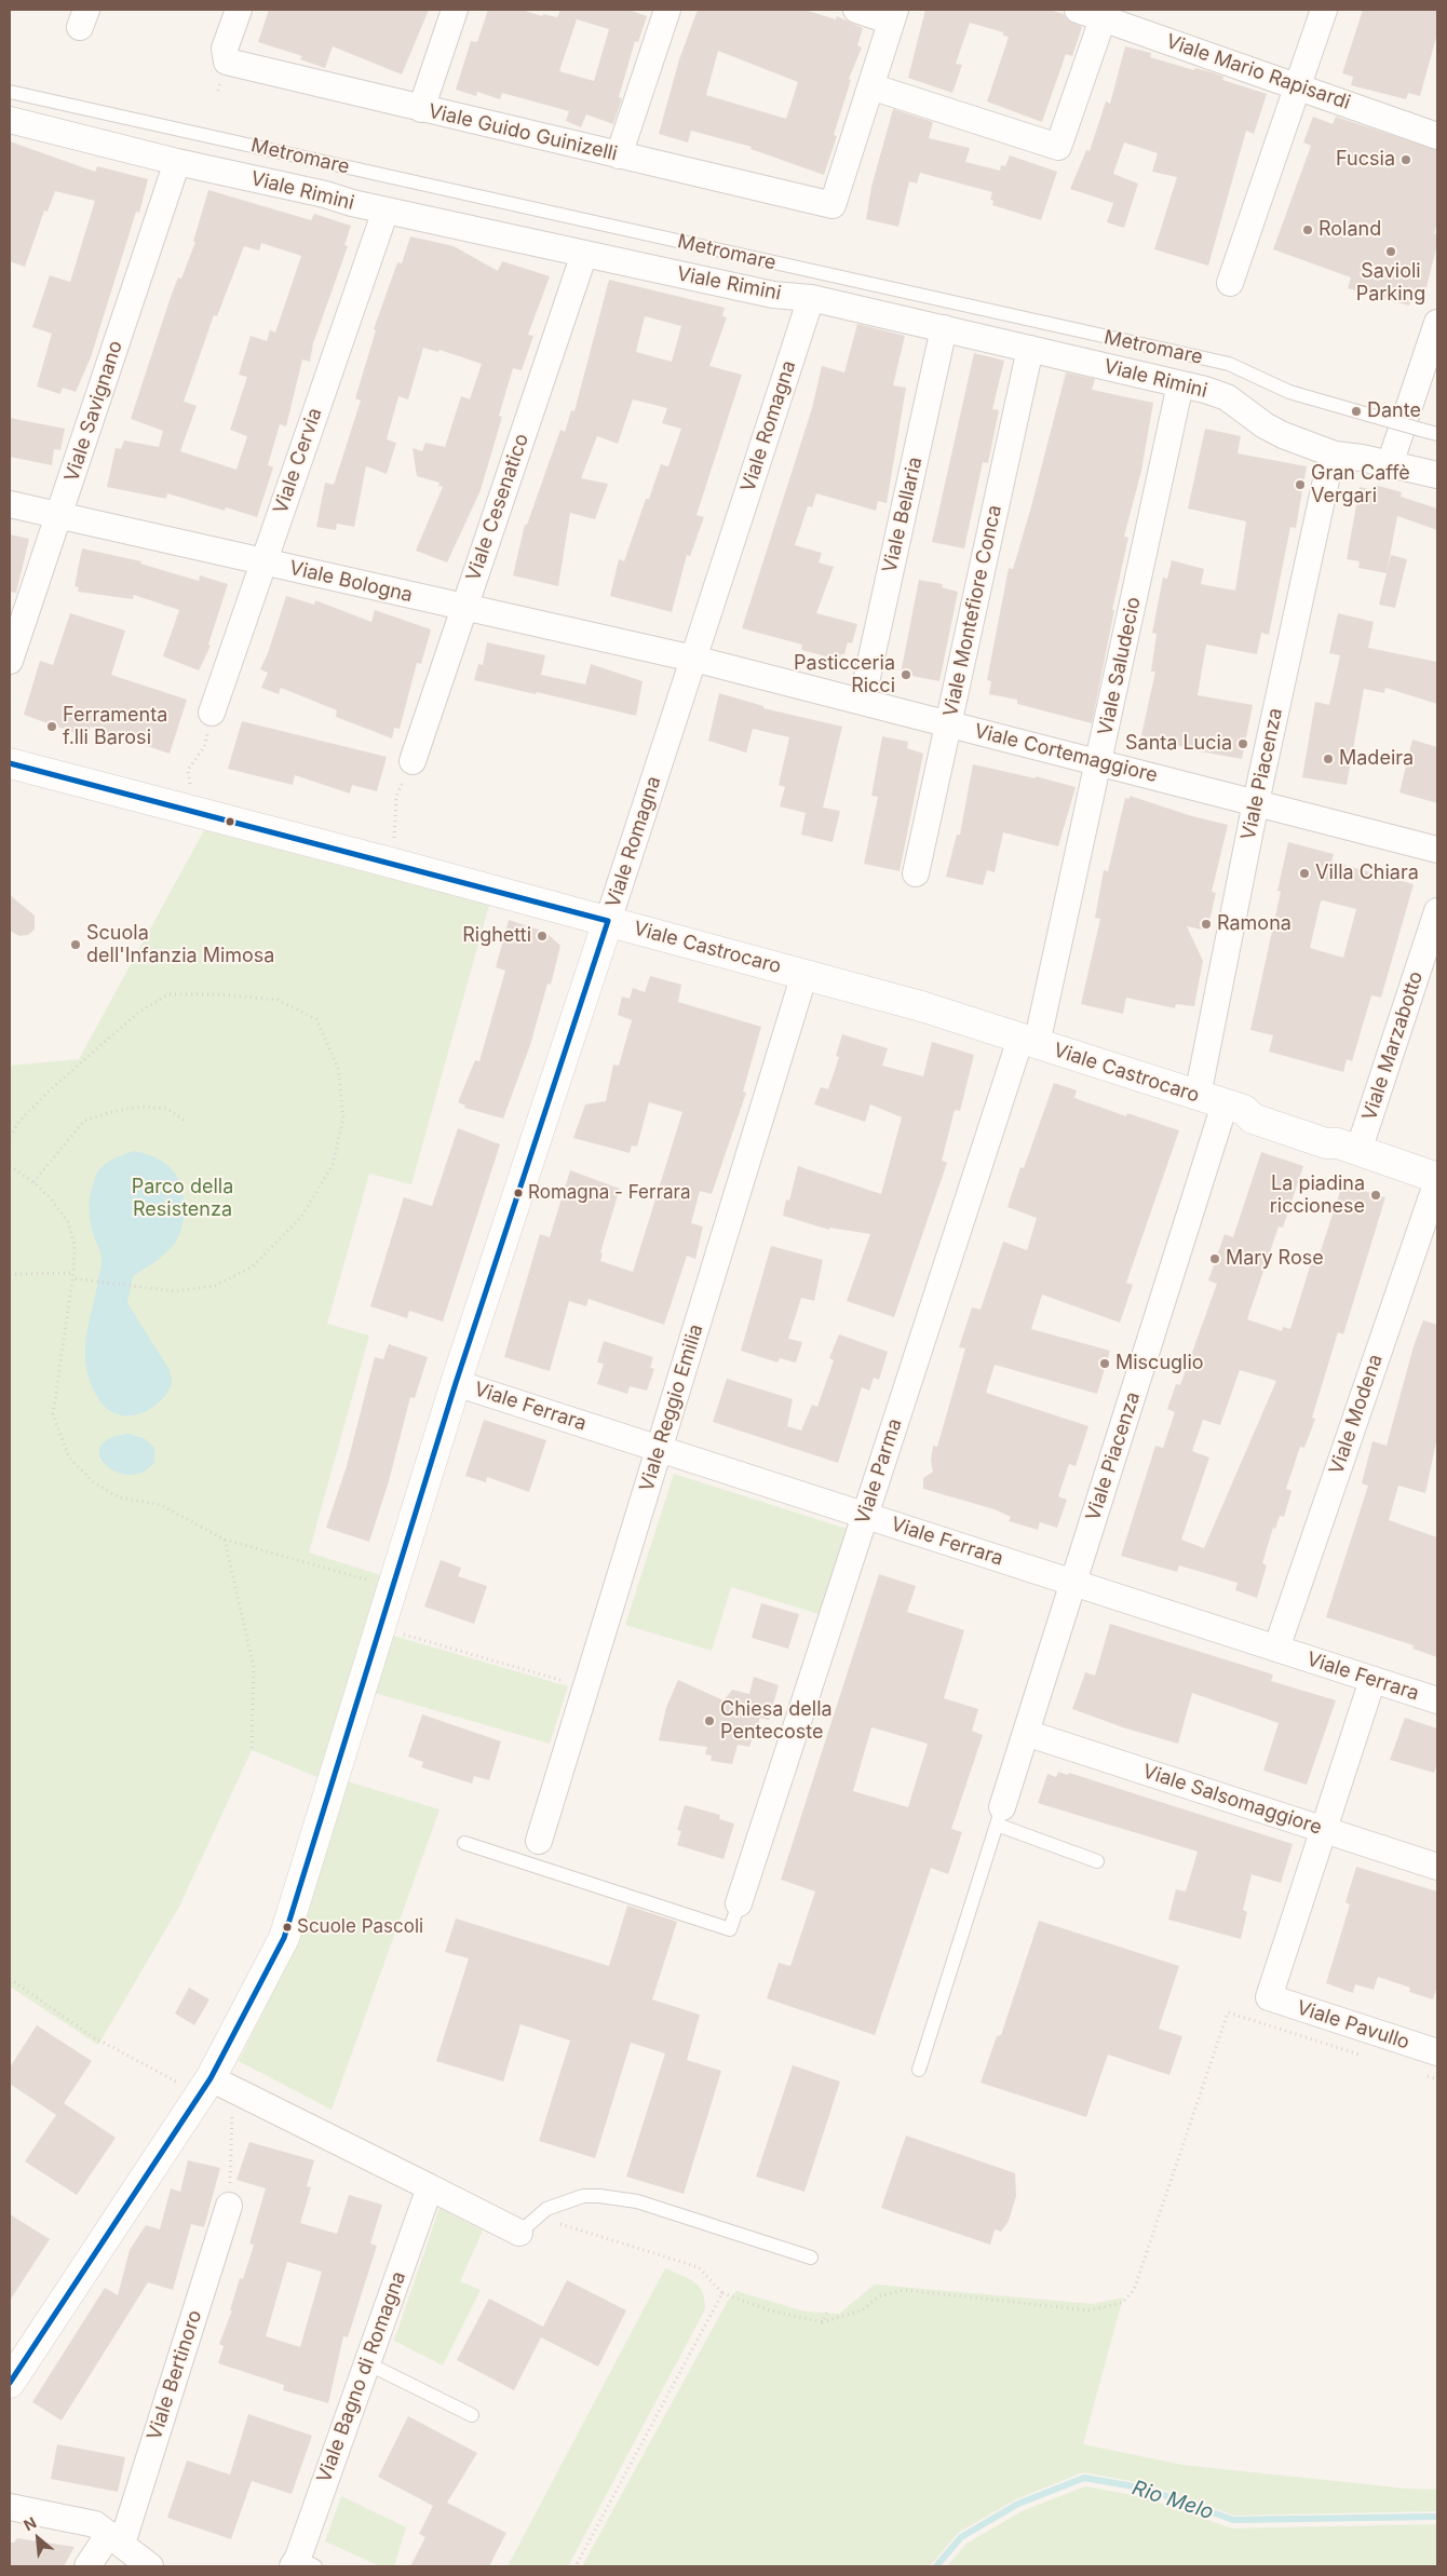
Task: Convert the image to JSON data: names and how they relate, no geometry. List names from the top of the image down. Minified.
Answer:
{"streets":{"street":["Viale Mario Rapisardi","Viale Guido Guinizelli","Viale Rimini","Viale Savignano","Viale Romagna","Viale Cervia","Viale Cesenatico","Viale Bellaria","Viale Bologna","Viale Montefiore Conca","Viale Saludecio","Viale Cortemaggiore","Viale Piacenza","Viale Castrocaro","Viale Marzabotto","Viale Ferrara","Viale Reggio Emilia","Viale Modena","Viale Parma","Viale Salsomaggiore","Viale Pavullo","Viale Bertinoro","Viale Bagno di Romagna"],"lane":["Metromare"]},"crossings":[["Viale Rimini","Viale Savignano"],["Viale Rimini","Viale Romagna"],["Viale Rimini","Viale Cervia"],["Viale Rimini","Viale Cesenatico"],["Viale Rimini","Viale Bellaria"],["Viale Rimini","Viale Montefiore Conca"],["Viale Rimini","Viale Saludecio"],["Viale Rimini","Viale Piacenza"],["Viale Savignano","Viale Bologna"],["Viale Romagna","Viale Bologna"],["Viale Romagna","Viale Cortemaggiore"],["Viale Romagna","Viale Castrocaro"],["Viale Romagna","Viale Ferrara"],["Viale Cervia","Viale Bologna"],["Viale Cesenatico","Viale Bologna"],["Viale Bellaria","Viale Cortemaggiore"],["Viale Bologna","Viale Cortemaggiore"],["Viale Montefiore Conca","Viale Cortemaggiore"],["Viale Saludecio","Viale Cortemaggiore"],["Viale Saludecio","Viale Castrocaro"],["Viale Saludecio","Viale Parma"],["Viale Cortemaggiore","Viale Piacenza"],["Viale Piacenza","Viale Castrocaro"],["Viale Piacenza","Viale Ferrara"],["Viale Piacenza","Viale Salsomaggiore"],["Viale Castrocaro","Viale Marzabotto"],["Viale Castrocaro","Viale Reggio Emilia"],["Viale Castrocaro","Viale Modena"],["Viale Castrocaro","Viale Parma"],["Viale Ferrara","Viale Reggio Emilia"],["Viale Ferrara","Viale Modena"],["Viale Ferrara","Viale Parma"],["Viale Salsomaggiore","Viale Pavullo"]],"water":["Rio Melo"],"parks":["Parco della Resistenza"],"places":["Fucsia","Roland","Savioli Parking","Dante","Gran Caffè Vergari","Pasticceria Ricci","Ferramenta f.lli Barosi","Santa Lucia","Madeira","Villa Chiara","Ramona","Righetti","Scuola dell'Infanzia Mimosa","Romagna - Ferrara","La piadina riccionese","Mary Rose","Miscuglio","Chiesa della Pentecoste","Scuole Pascoli"],"north":"top left"}
